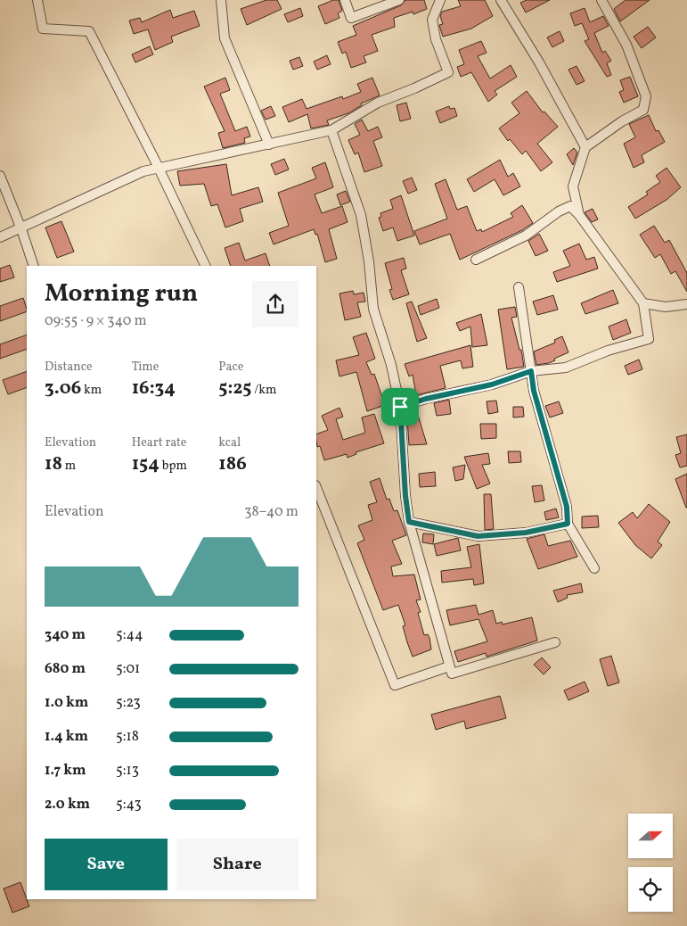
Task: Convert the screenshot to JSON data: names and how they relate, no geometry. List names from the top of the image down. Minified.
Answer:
{"north":"right","page":{"heading":["Morning run","09:55 · 9 × 340 m"],"stats":[["Distance","3.06 km"],["Time","16:34"],["Pace","5:25 /km"],["Elevation","18 m"],["Heart rate","154 bpm"],["kcal","186"]],"chart":["Elevation","38–40 m"],"list":[{"name":"340 m","note":"5:44"},{"name":"680 m","note":"5:01"},{"name":"1.0 km","note":"5:23"},{"name":"1.4 km","note":"5:18"},{"name":"1.7 km","note":"5:13"},{"name":"2.0 km","note":"5:43"}],"buttons":["Save","Share"]}}
